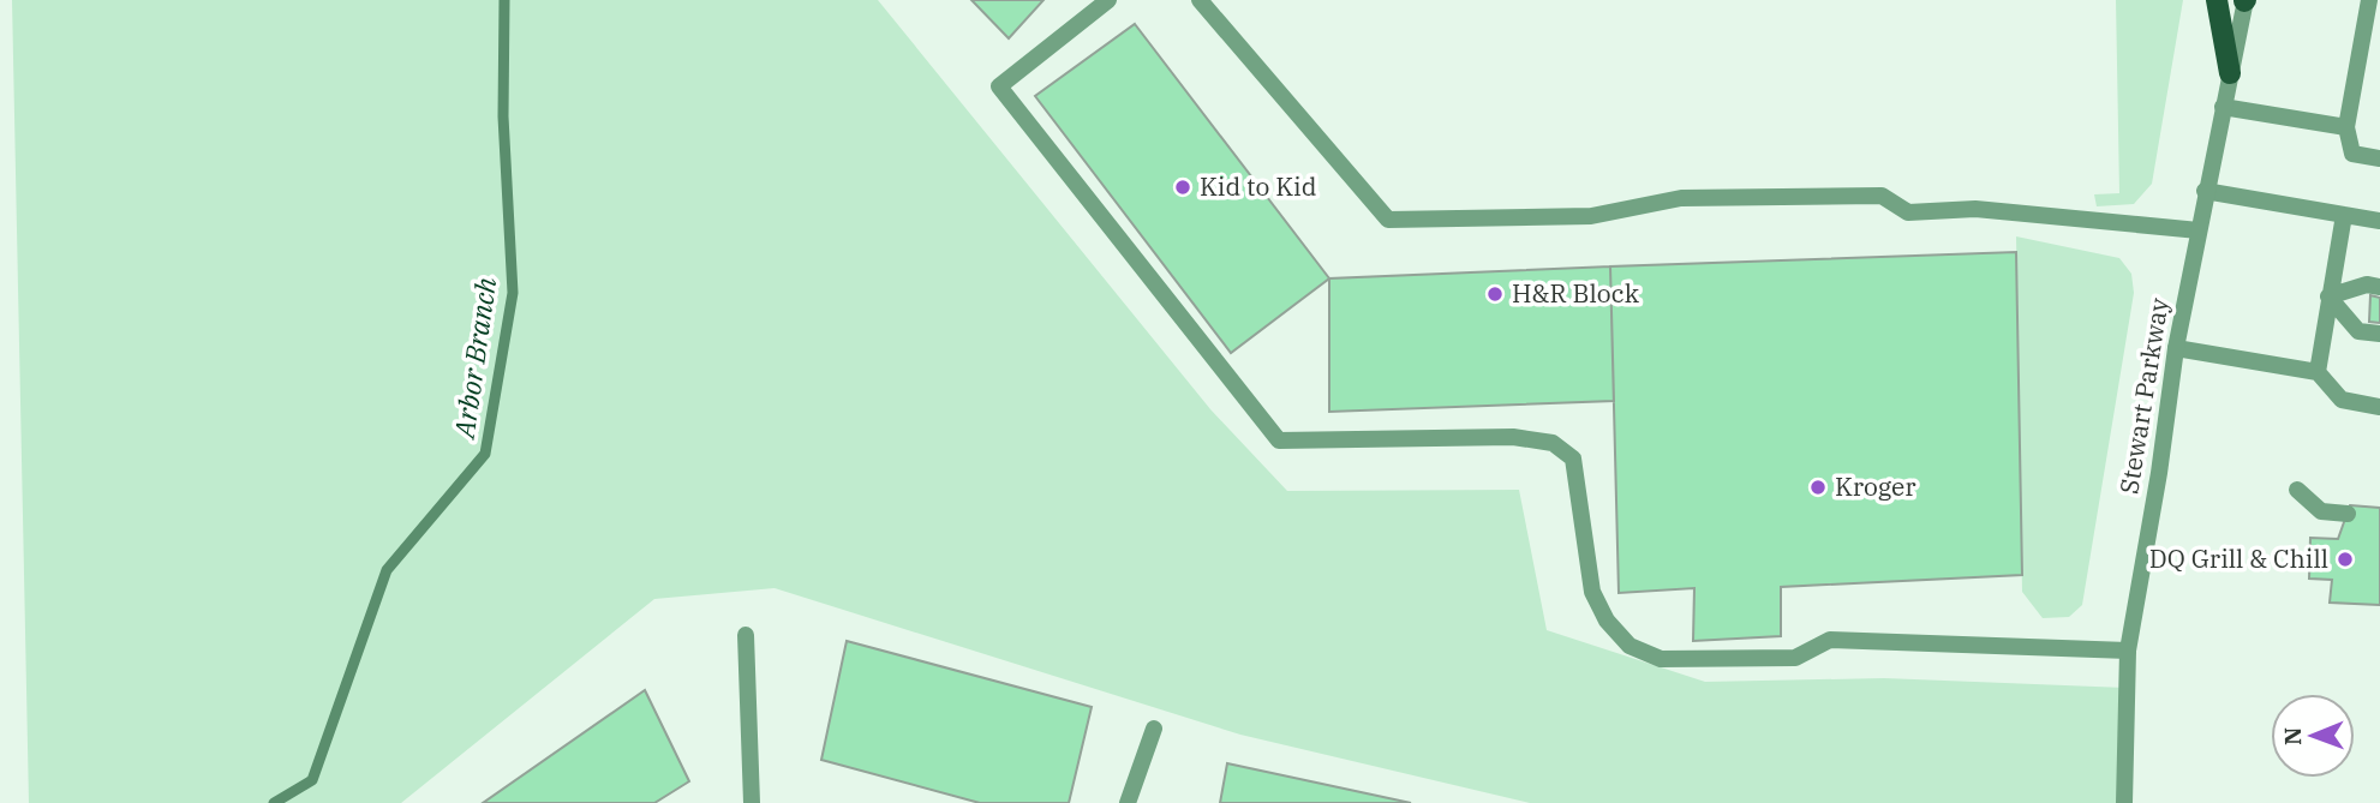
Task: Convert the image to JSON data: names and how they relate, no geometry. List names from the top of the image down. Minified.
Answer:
{"streets":{"street":["Stewart Parkway"]},"water":["Arbor Branch"],"places":["Kid to Kid","H&R Block","Kroger","DQ Grill & Chill"],"north":"left"}
